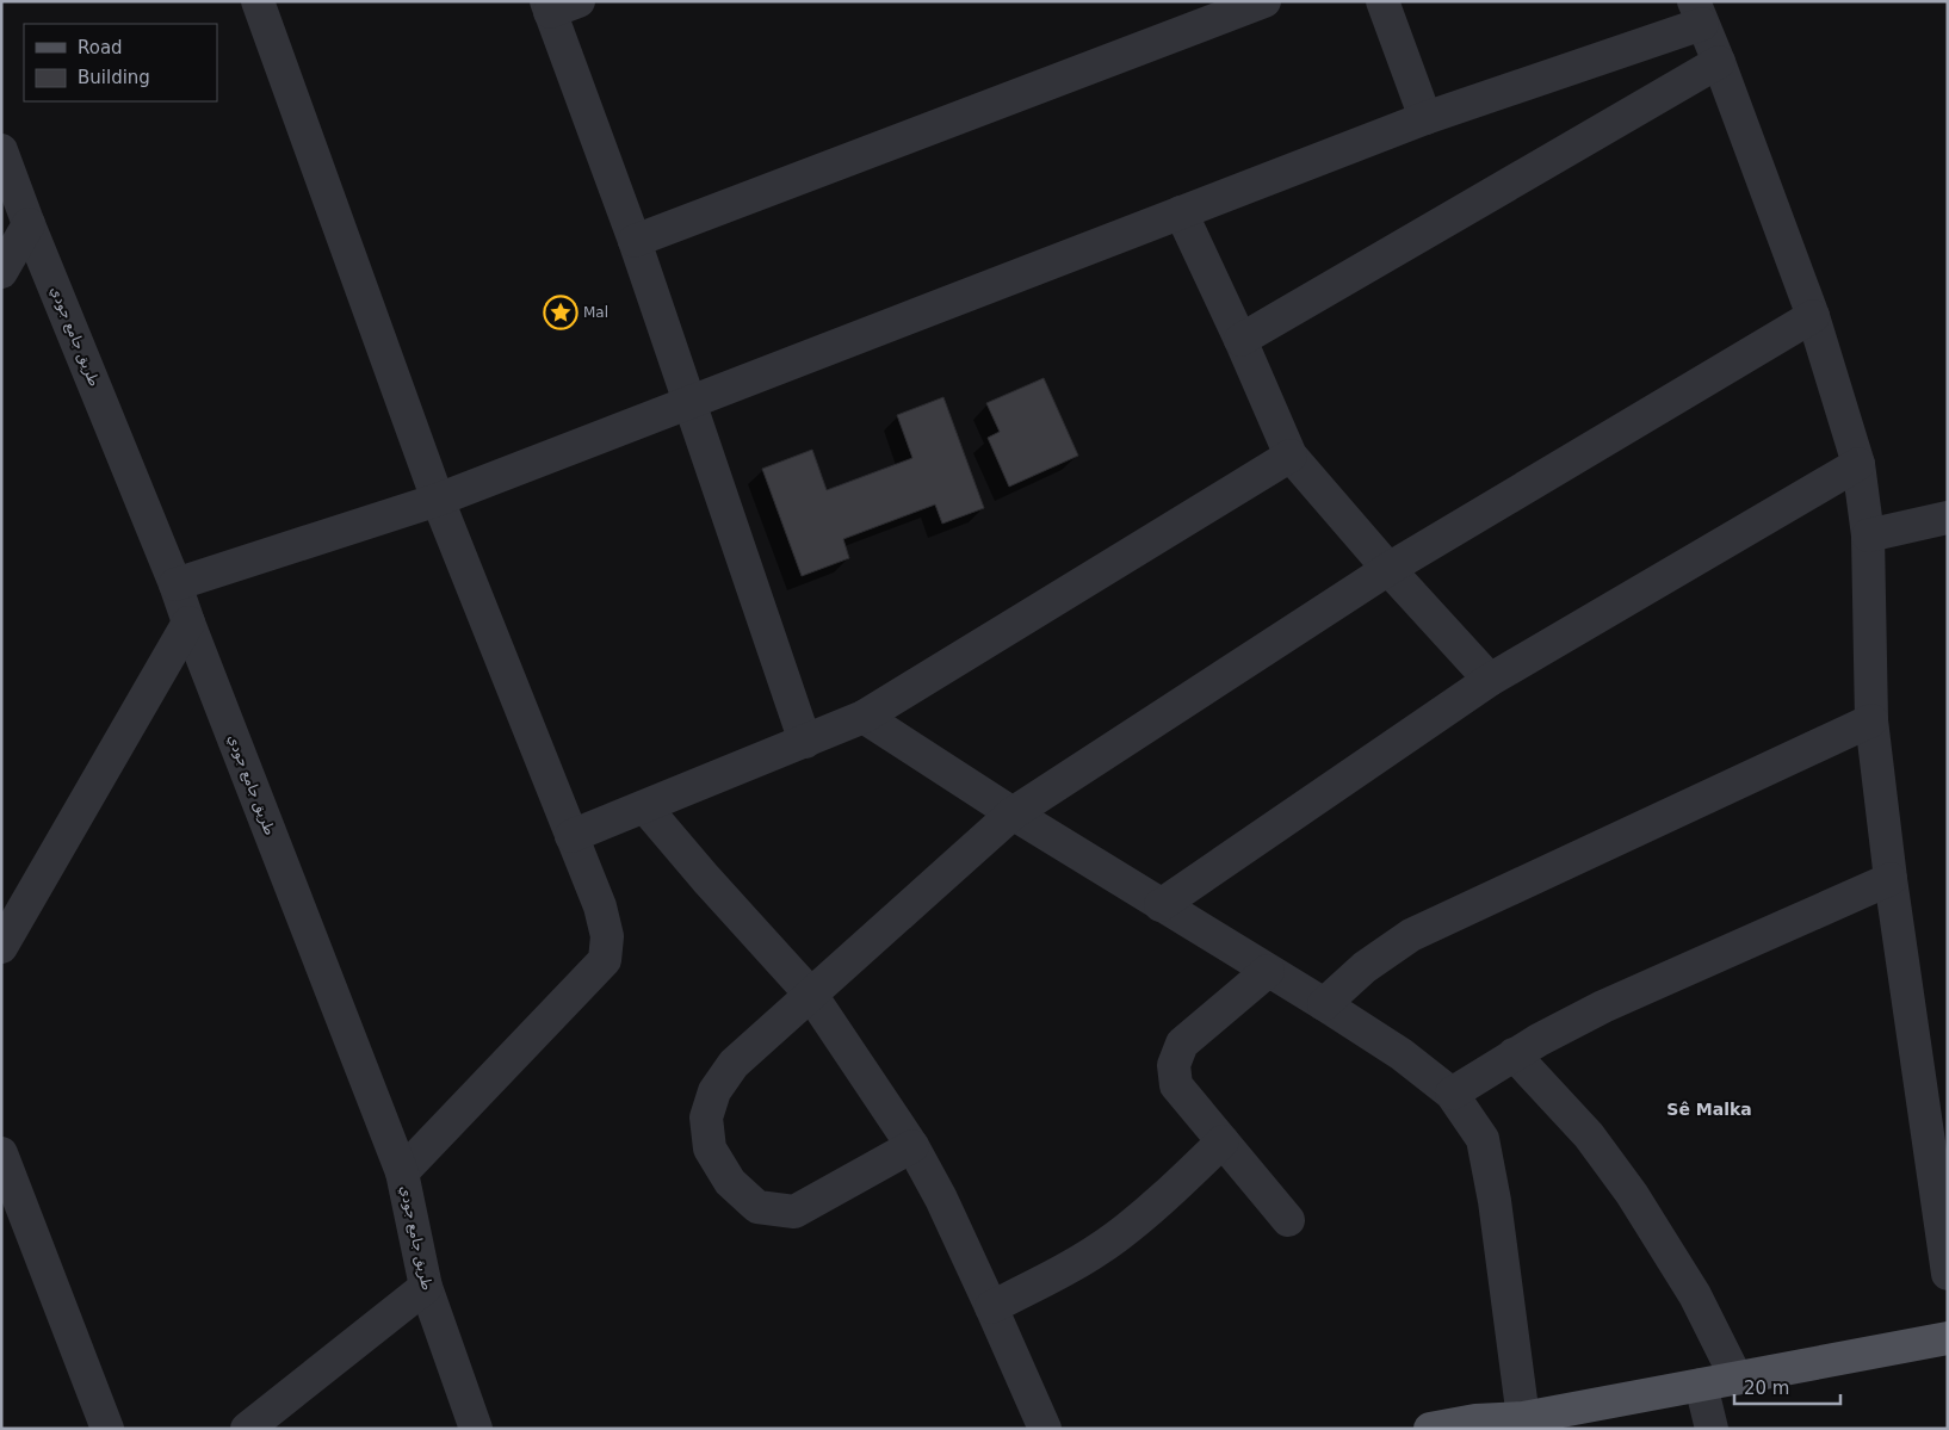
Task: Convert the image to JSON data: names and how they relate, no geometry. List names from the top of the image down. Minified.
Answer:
{"streets":{"street":["طريق جامع جودي"]},"districts":["Sê Malka"],"places":{"place":["Mal"]},"legend":["Road","Building"],"scale_bar":"20 m"}
